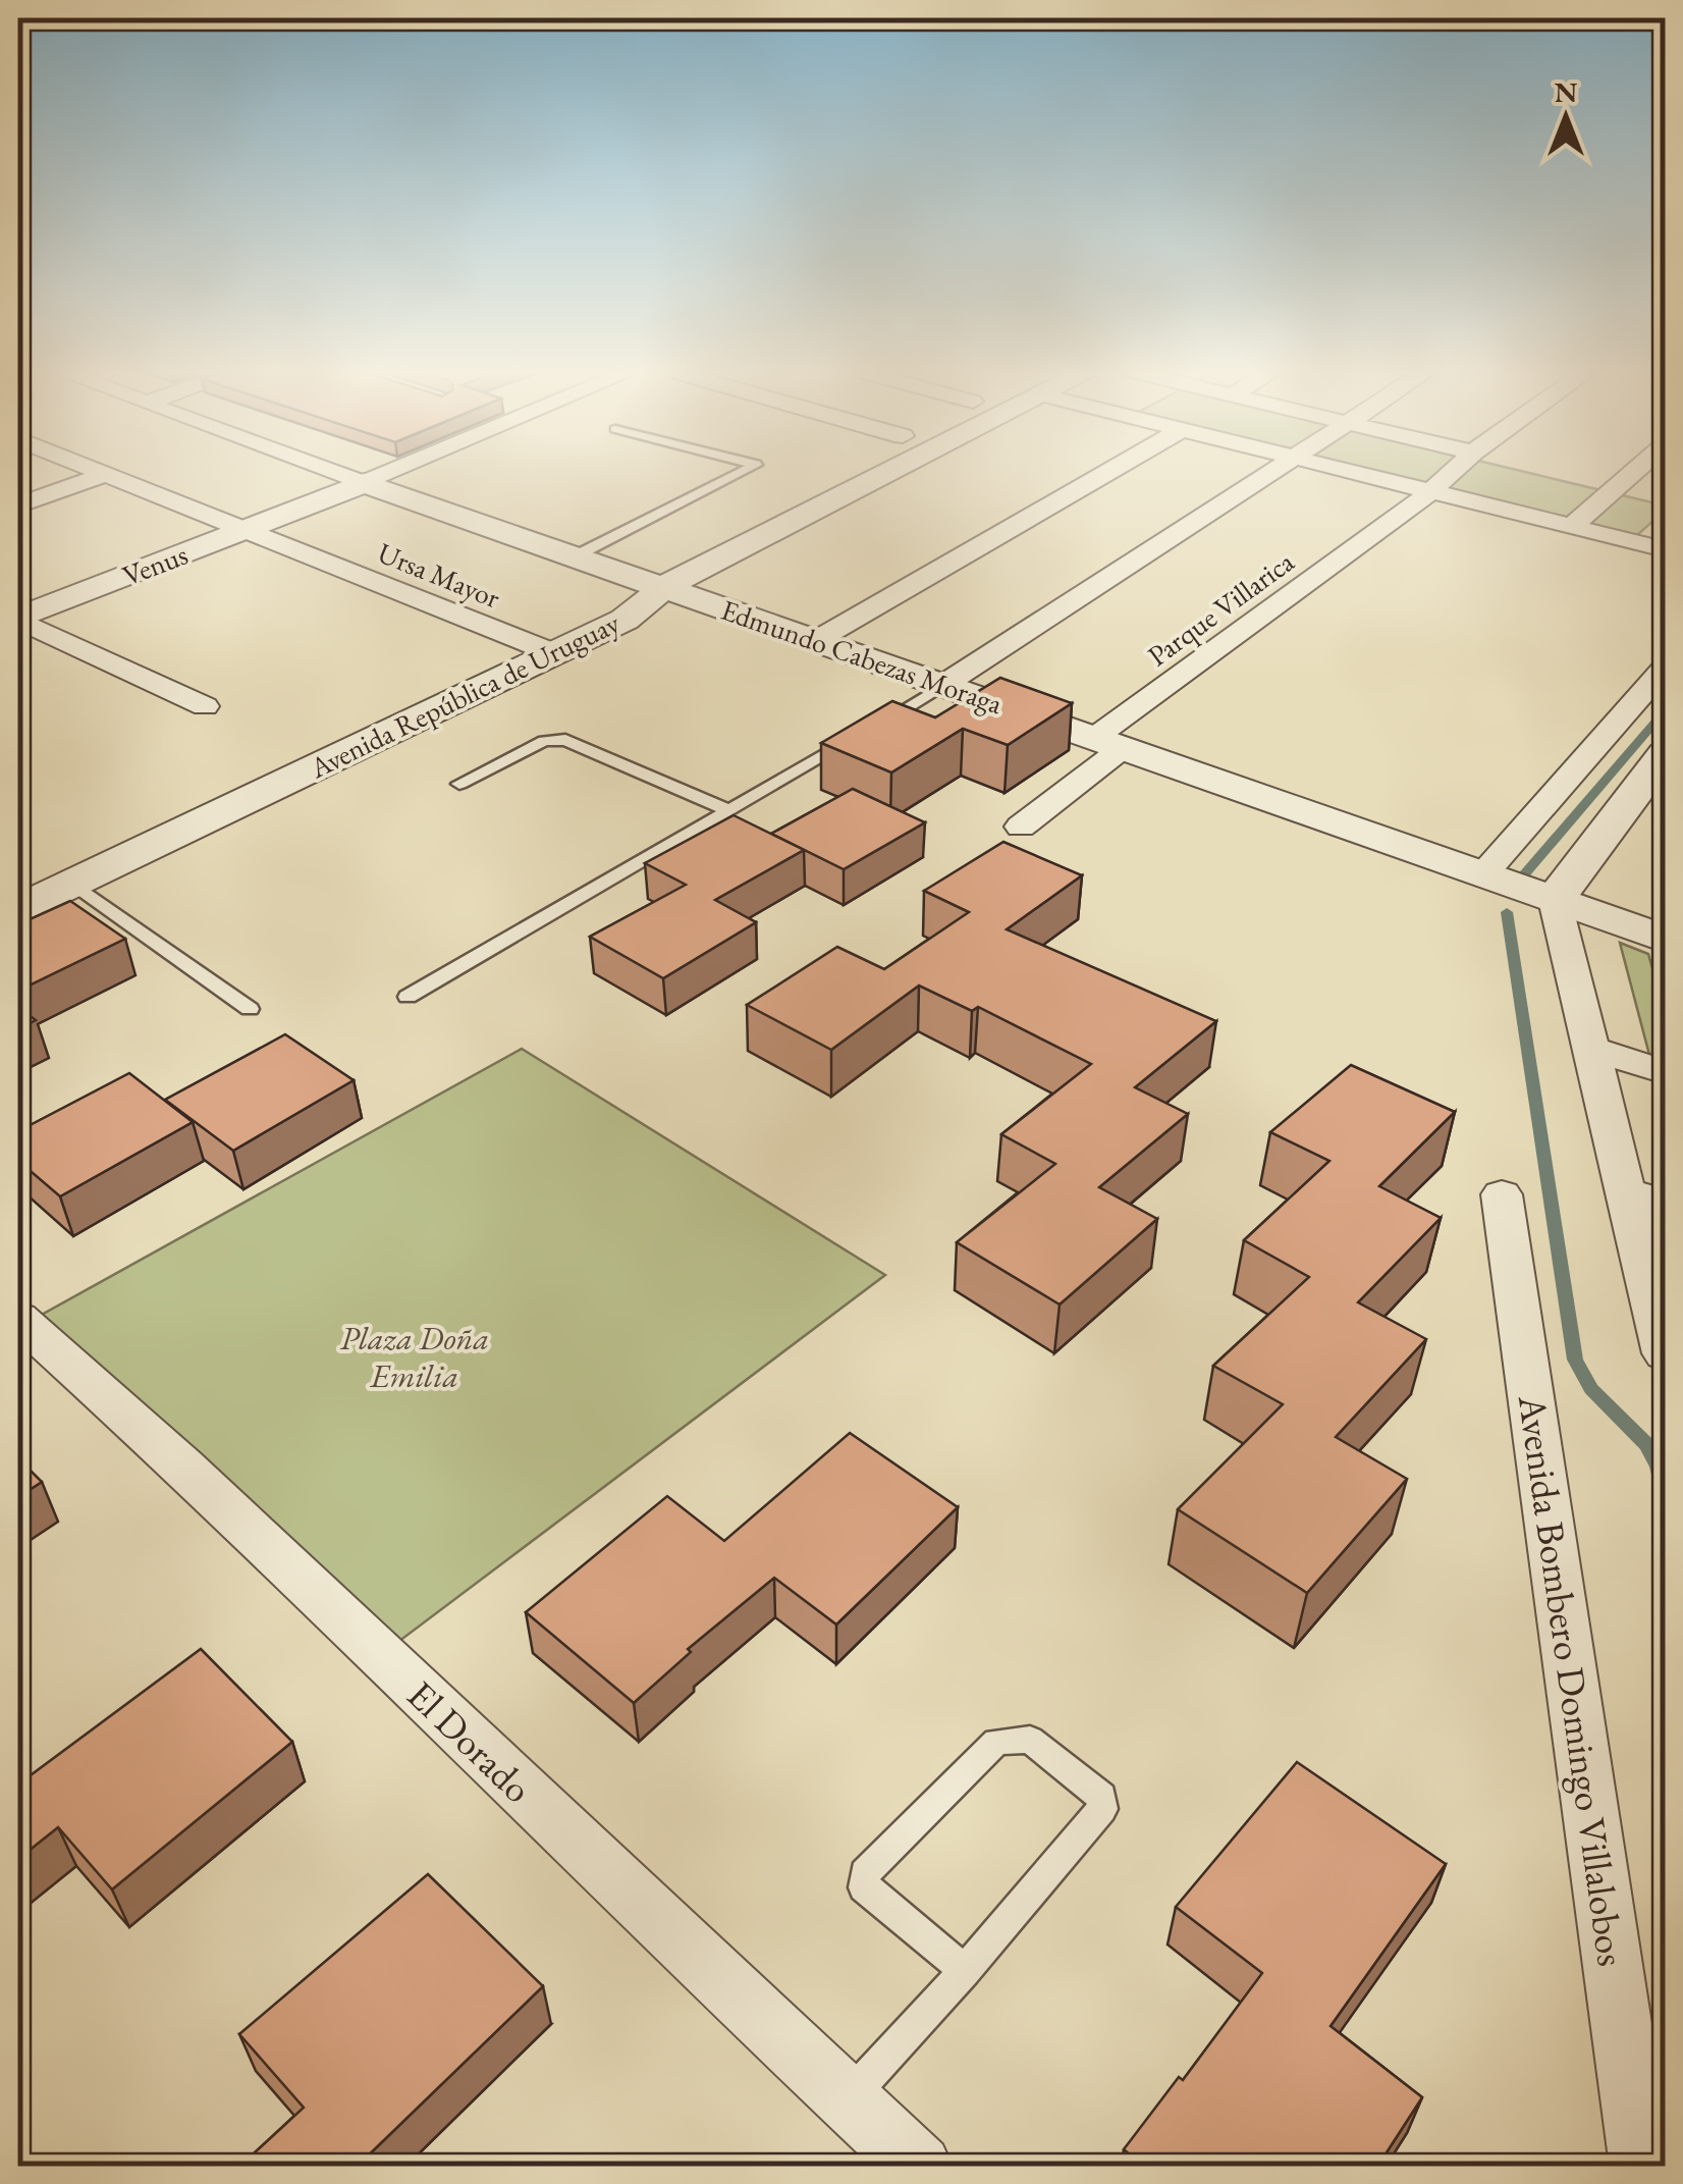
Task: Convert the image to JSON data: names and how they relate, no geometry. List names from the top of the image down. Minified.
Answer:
{"streets":{"street":["Venus","Ursa Mayor","Parque Villarica","Edmundo Cabezas Moraga","Avenida República de Uruguay","Avenida Bombero Domingo Villalobos","El Dorado"]},"crossings":[["Venus","Ursa Mayor"],["Venus","Edmundo Cabezas Moraga"],["Ursa Mayor","Avenida República de Uruguay"],["Parque Villarica","Edmundo Cabezas Moraga"],["Edmundo Cabezas Moraga","Avenida República de Uruguay"]],"parks":["Plaza Doña Emilia"],"north":"top"}
